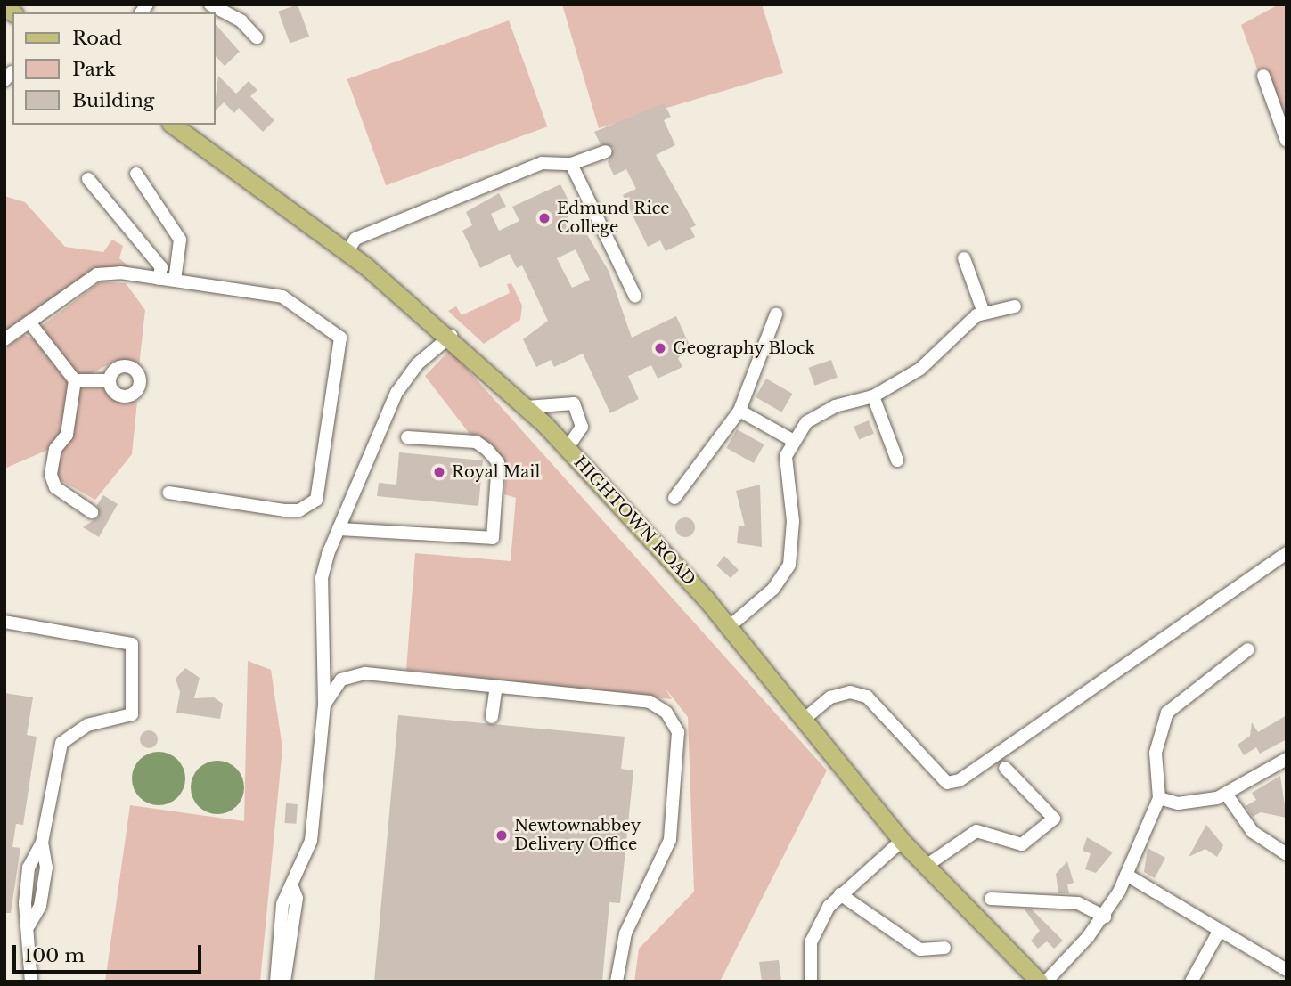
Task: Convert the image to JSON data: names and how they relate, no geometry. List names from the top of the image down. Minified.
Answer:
{"streets":{"main road":["HIGHTOWN ROAD"]},"places":["Edmund Rice College","Geography Block","Royal Mail","Newtownabbey Delivery Office"],"legend":["Road","Park","Building"],"scale_bar":"100 m"}
